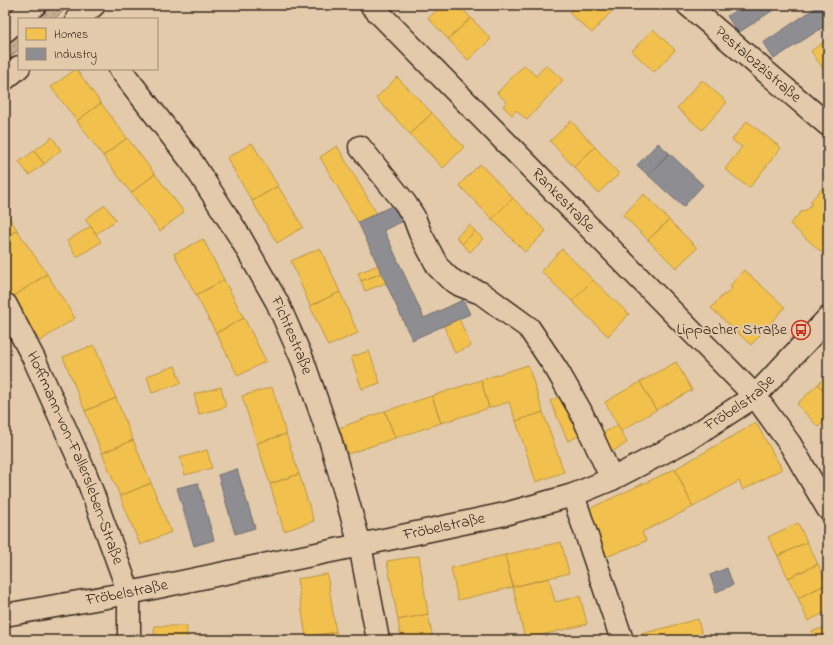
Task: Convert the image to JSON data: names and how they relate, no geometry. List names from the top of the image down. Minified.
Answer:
{"streets":{"street":["Pestalozzistraße","Rankestraße","Fichtestraße","Fröbelstraße","Hoffmann-von-Fallersleben-Straße"]},"crossings":[["Rankestraße","Fröbelstraße"],["Fichtestraße","Fröbelstraße"],["Fröbelstraße","Hoffmann-von-Fallersleben-Straße"]],"places":{"bus stop":["Lippacher Straße"]},"legend":["Homes","Industry"]}
